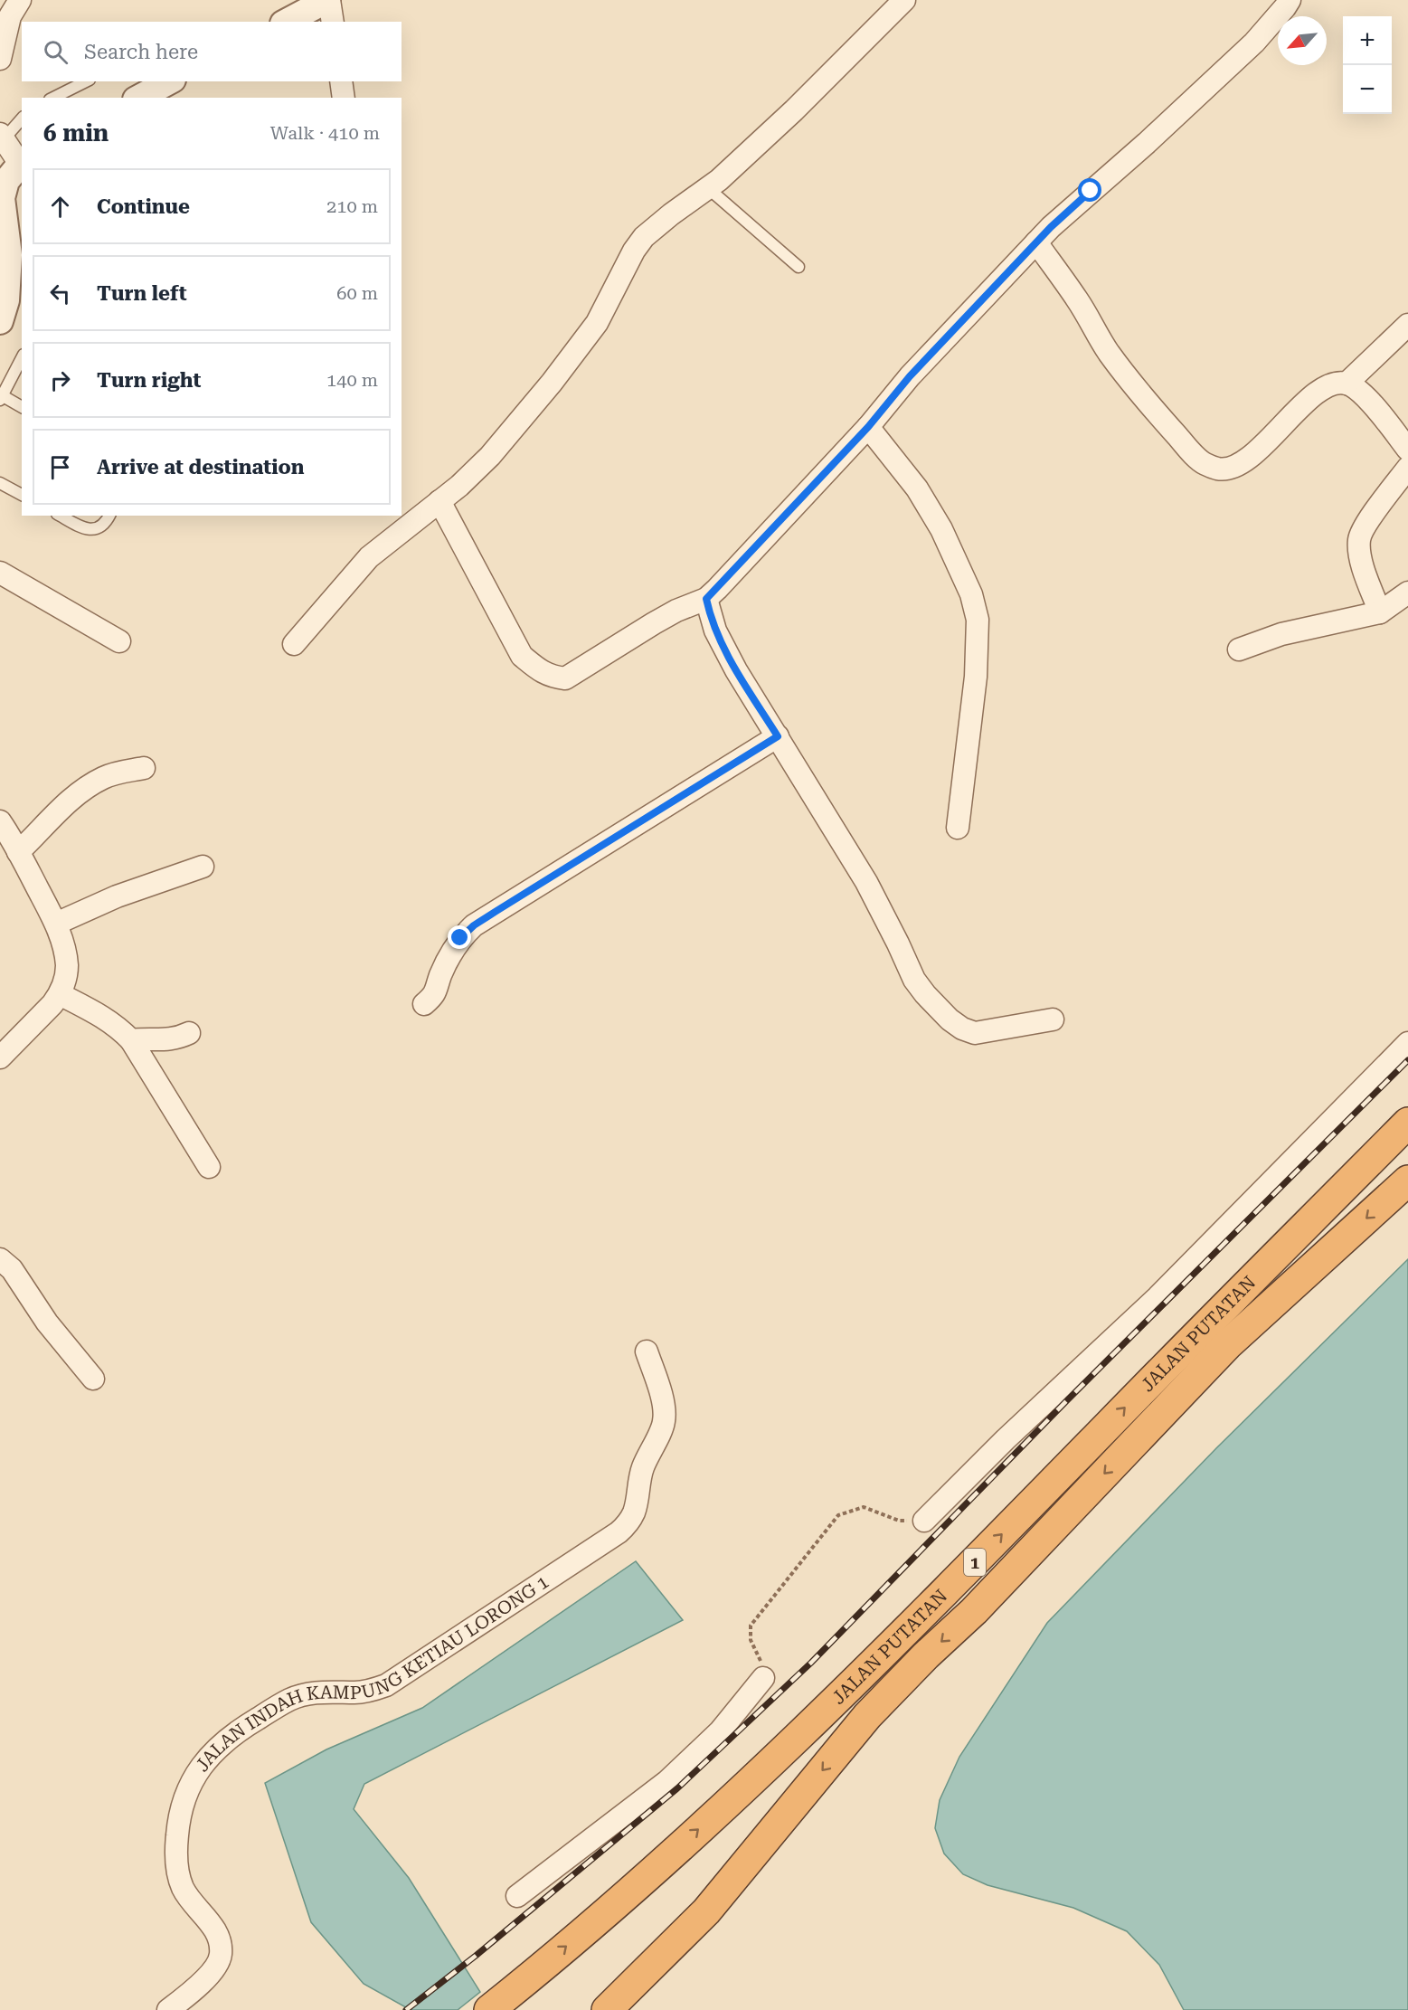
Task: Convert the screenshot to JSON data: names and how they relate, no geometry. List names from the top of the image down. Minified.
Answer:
{"streets":{"highway":["JALAN PUTATAN","1"],"street":["JALAN INDAH KAMPUNG KETIAU LORONG 1"]},"north":"bottom left","page":{"map_buttons":["+","−"],"search":"Search here","heading":["6 min","Walk · 410 m"],"list":[["Continue","210 m"],["Turn left","60 m"],["Turn right","140 m"],"Arrive at destination"]}}
